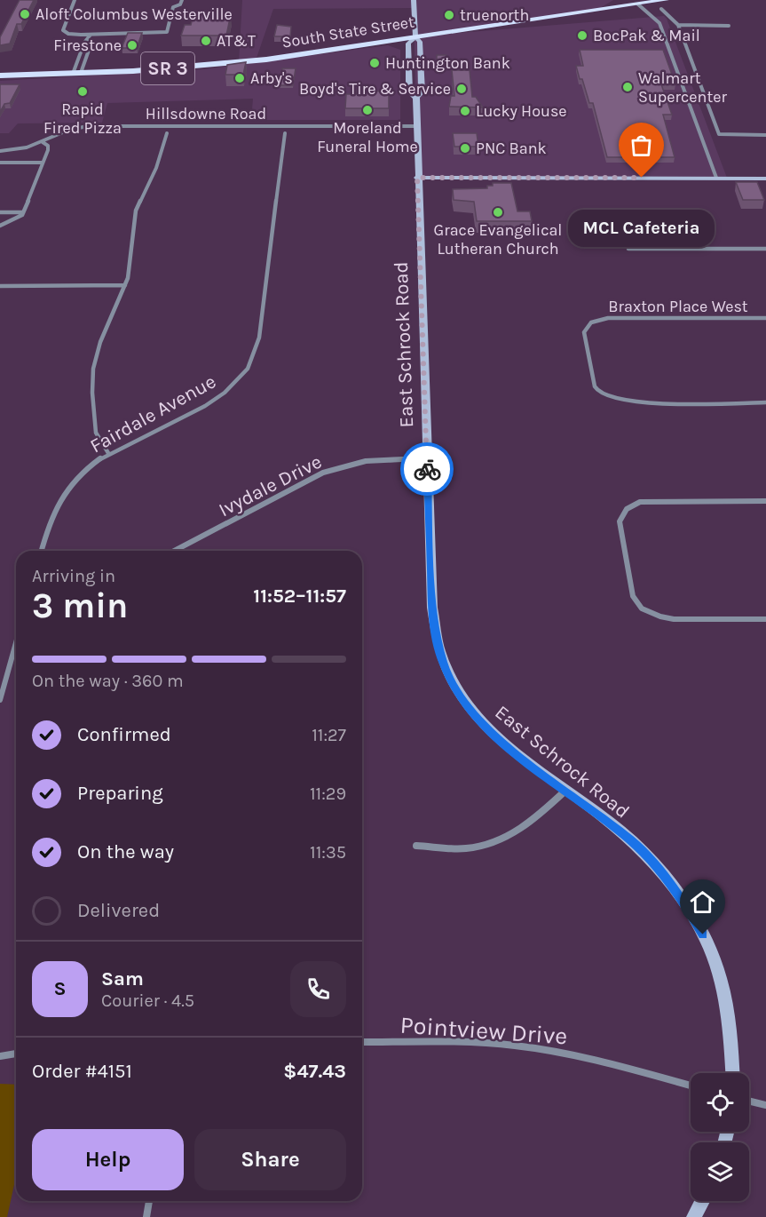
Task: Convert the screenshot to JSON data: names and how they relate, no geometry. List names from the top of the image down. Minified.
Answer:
{"streets":{"main road":["South State Street","SR 3"],"street":["Hillsdowne Road","Braxton Place West","East Schrock Road","Fairdale Avenue","Ivydale Drive","Pointview Drive"]},"crossings":[["South State Street","East Schrock Road"],["Hillsdowne Road","East Schrock Road"],["East Schrock Road","Ivydale Drive"]],"places":["Aloft Columbus Westerville","truenorth","BocPak & Mail","AT&T","Firestone","Huntington Bank","Arby's","Walmart Supercenter","Boyd's Tire & Service","Rapid Fired Pizza","Moreland Funeral Home","Lucky House","PNC Bank","MCL Cafeteria","Grace Evangelical Lutheran Church"],"page":{"bubble":"MCL Cafeteria","heading":["3 min","Arriving in","11:52–11:57"],"panel":["Sam","Courier · 4.5","Order #4151","$47.43"],"bar":"On the way · 360 m","list":[["Confirmed","11:27"],["Preparing","11:29"],["On the way","11:35"],"Delivered"],"round":"S","buttons":["Help","Share"]}}
